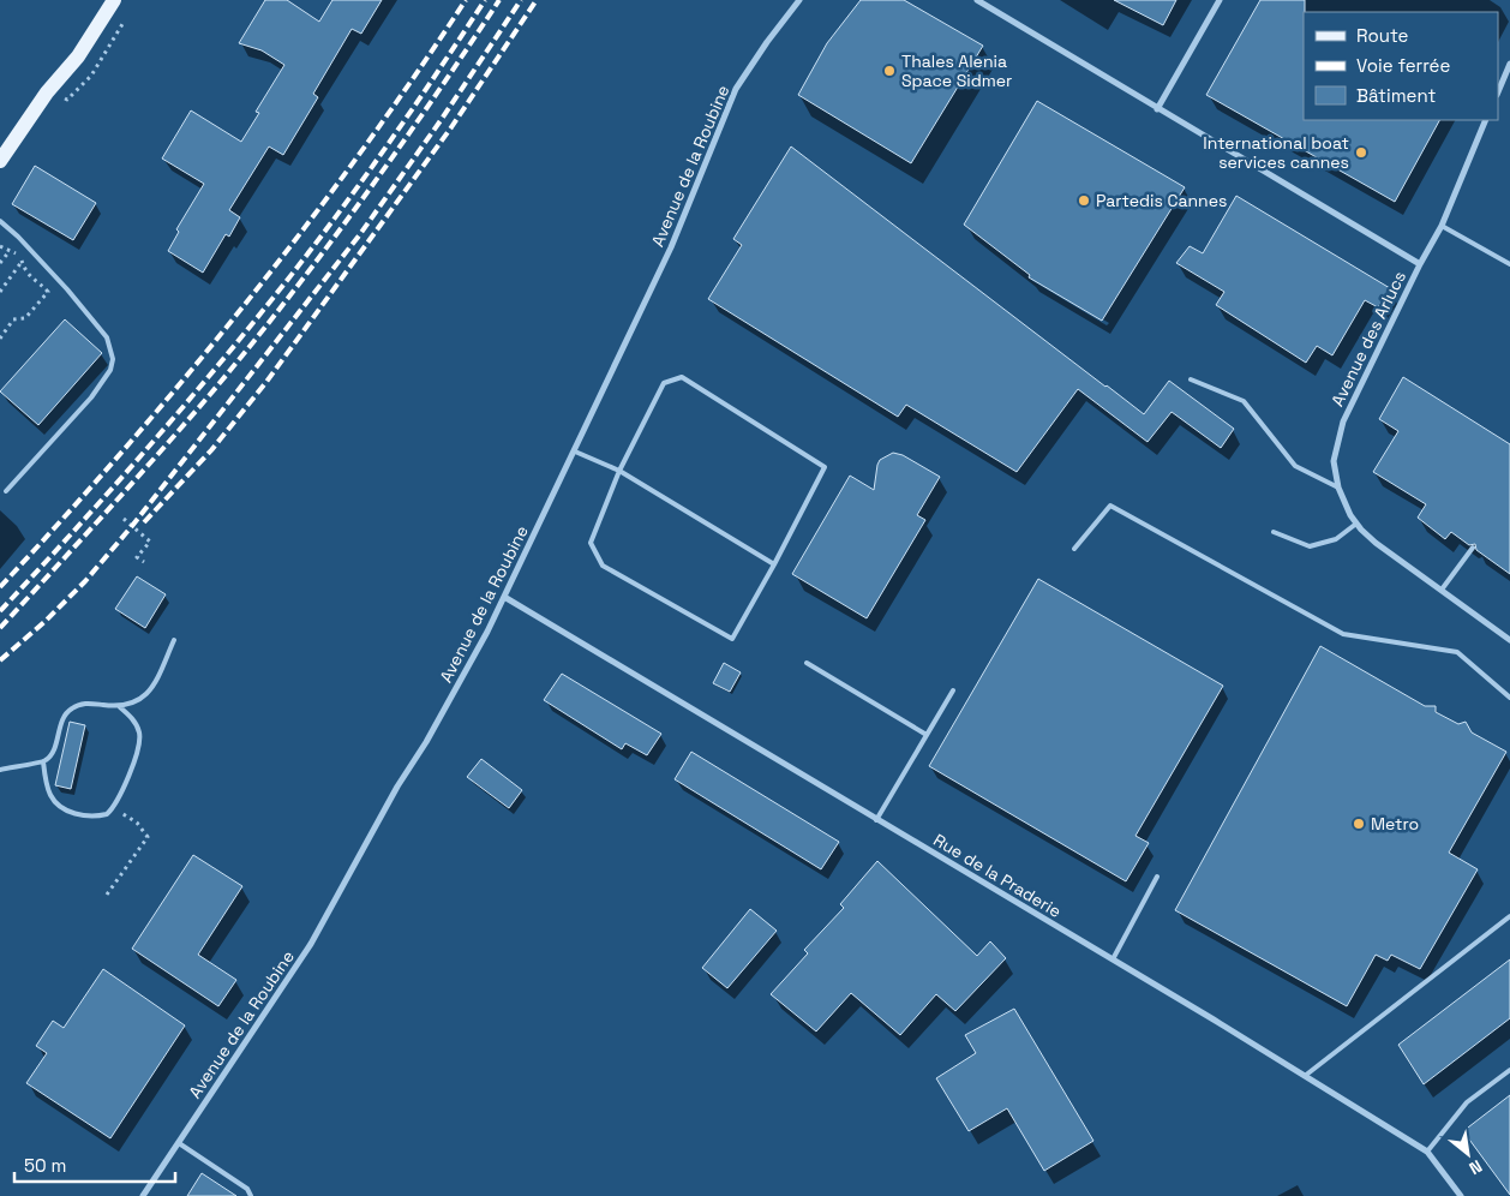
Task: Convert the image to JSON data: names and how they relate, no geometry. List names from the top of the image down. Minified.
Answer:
{"streets":{"street":["Avenue de la Roubine","Avenue des Arlucs","Rue de la Praderie"]},"crossings":[["Avenue de la Roubine","Rue de la Praderie"]],"places":["Thales Alenia Space Sidmer","International boat services cannes","Partedis Cannes","Metro"],"legend":["Route","Voie ferrée","Bâtiment"],"scale_bar":"50 m","north":"bottom right"}
